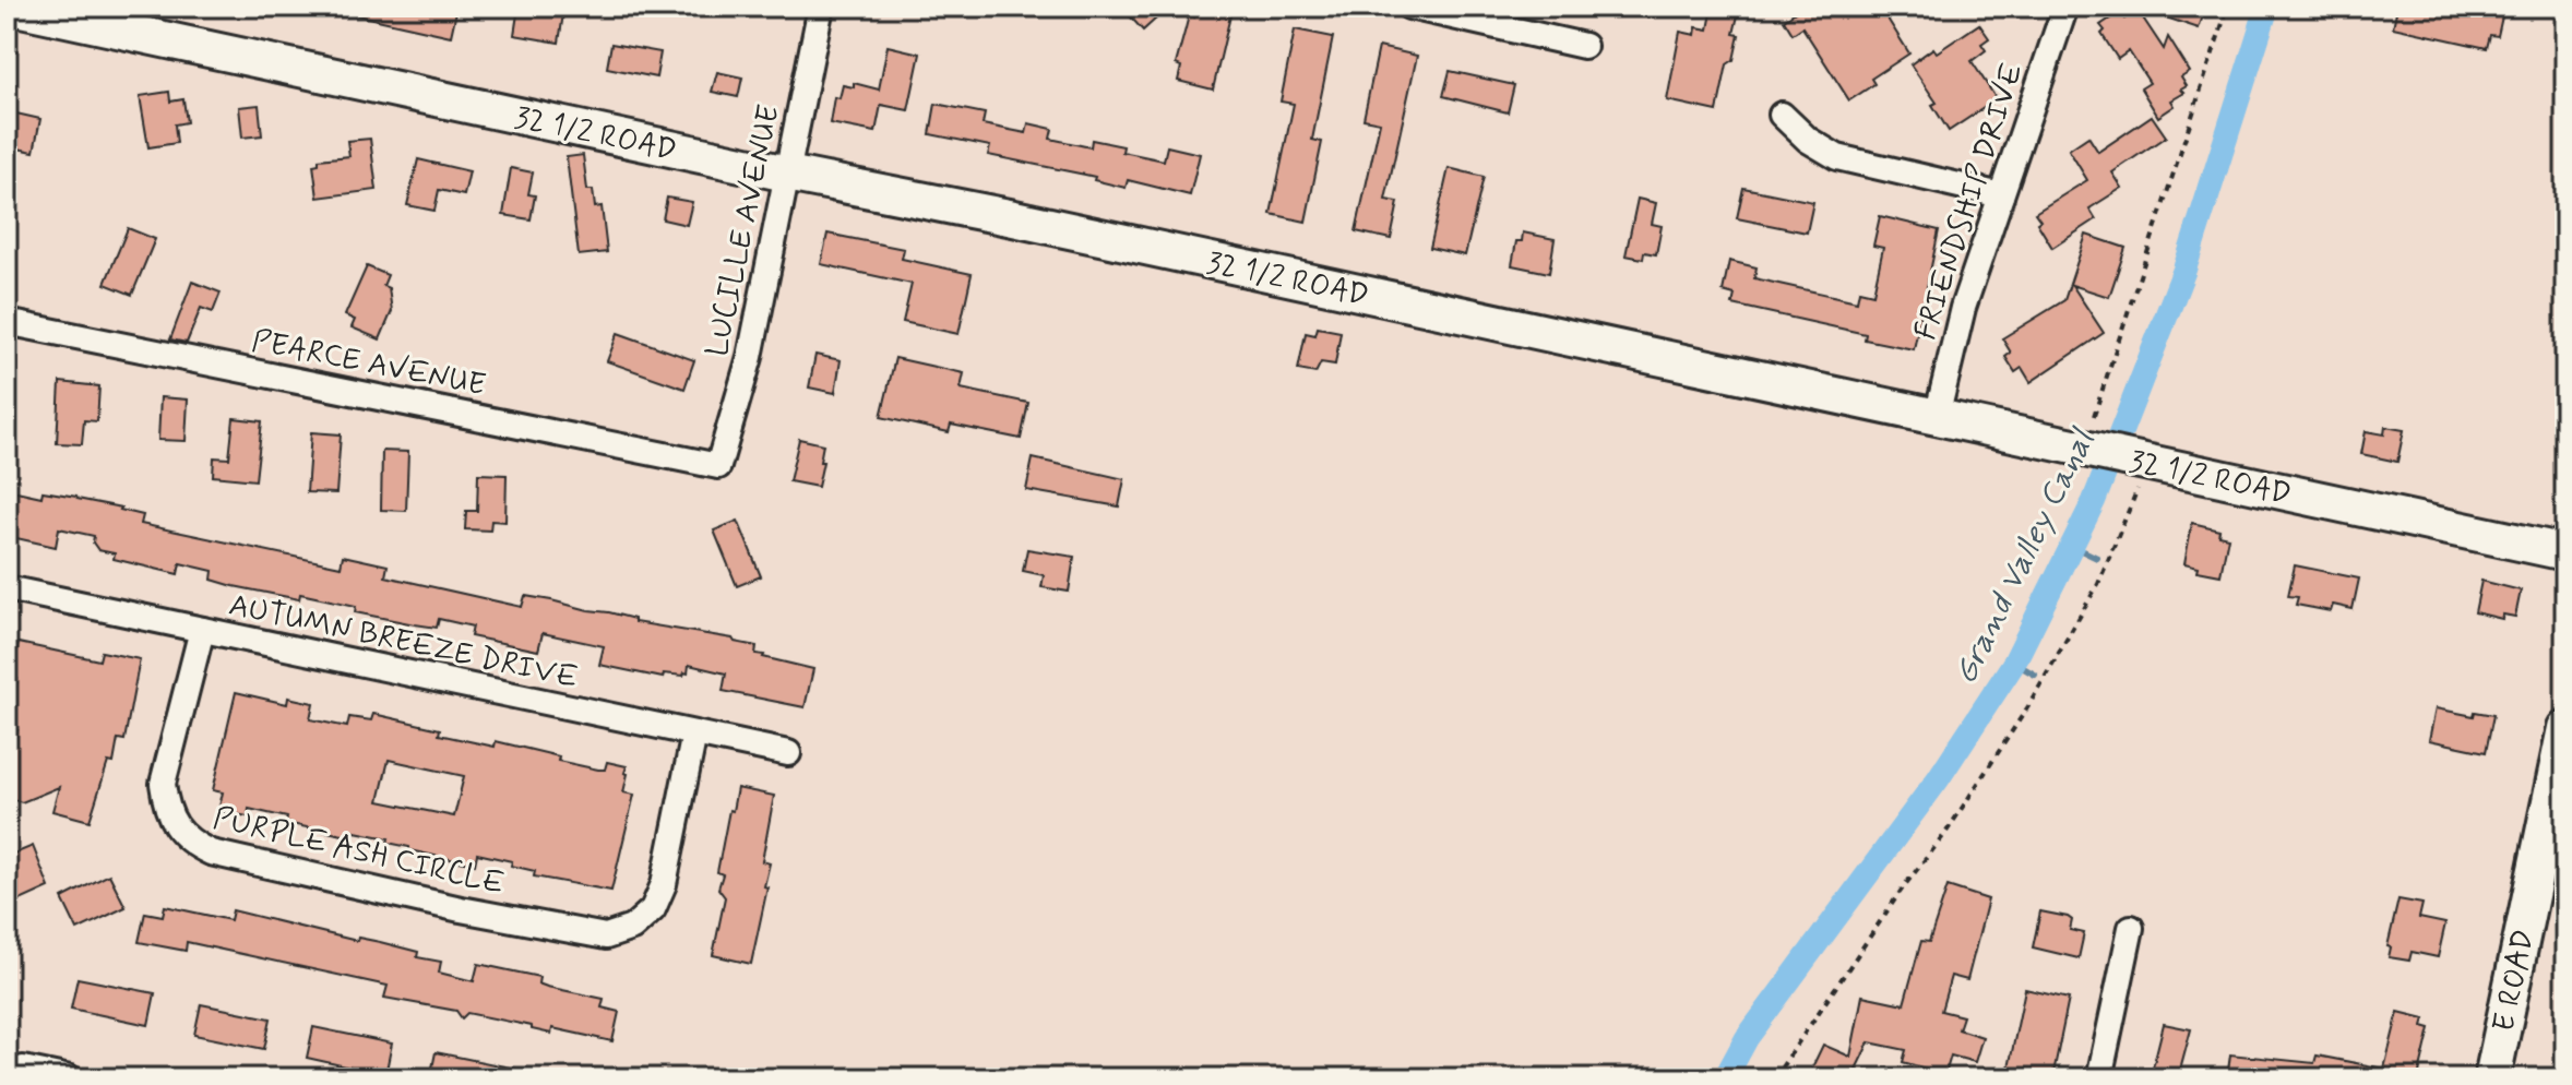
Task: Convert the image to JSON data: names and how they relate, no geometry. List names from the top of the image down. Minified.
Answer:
{"streets":{"street":["32 1/2 ROAD","FRIENDSHIP DRIVE","LUCILLE AVENUE","PEARCE AVENUE","AUTUMN BREEZE DRIVE","PURPLE ASH CIRCLE","E ROAD"]},"crossings":[["32 1/2 ROAD","FRIENDSHIP DRIVE"],["32 1/2 ROAD","LUCILLE AVENUE"],["LUCILLE AVENUE","PEARCE AVENUE"],["AUTUMN BREEZE DRIVE","PURPLE ASH CIRCLE"]],"water":["Grand Valley Canal"]}
